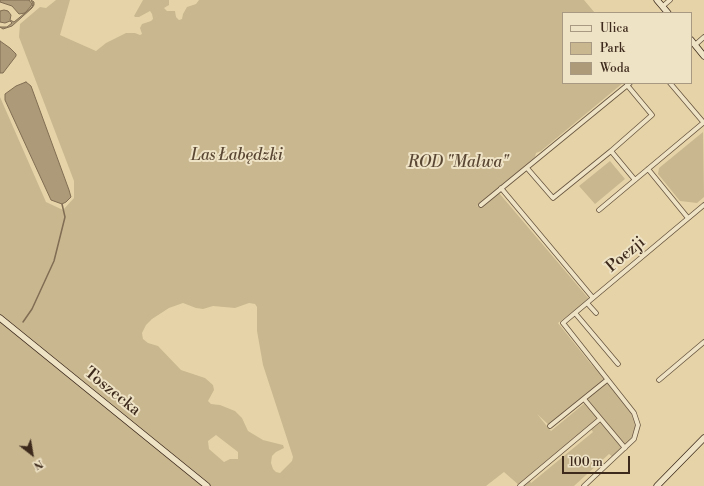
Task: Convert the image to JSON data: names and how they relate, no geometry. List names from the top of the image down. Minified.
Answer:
{"streets":{"main road":["Toszecka"],"street":["Poezji"]},"parks":["Las Łabędzki","ROD \"Malwa\""],"legend":["Ulica","Park","Woda"],"scale_bar":"100 m","north":"bottom right"}
